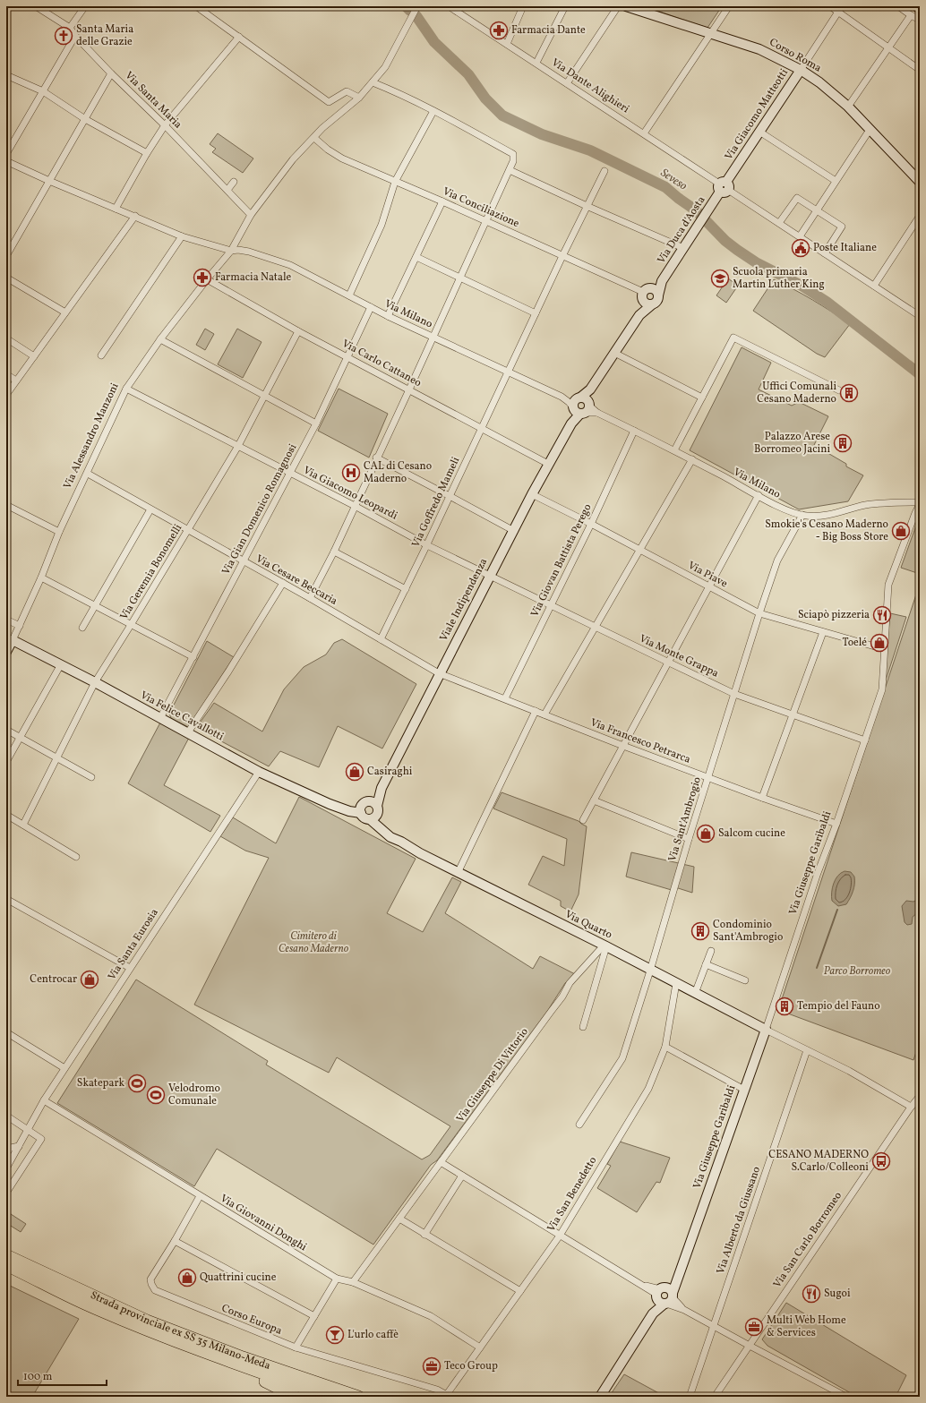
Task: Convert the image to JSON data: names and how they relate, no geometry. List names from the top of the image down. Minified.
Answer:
{"streets":{"highway":["Strada provinciale ex SS 35 Milano-Meda"],"street":["Corso Roma","Via Dante Alighieri","Via Santa Maria","Via Giacomo Matteotti","Via Conciliazione","Via Duca d'Aosta","Via Milano","Via Carlo Cattaneo","Via Alessandro Manzoni","Via Giacomo Leopardi","Via Goffredo Mameli","Via Gian Domenico Romagnosi","Via Giovan Battista Perego","Via Geremia Bonomelli","Via Piave","Via Cesare Beccaria","Viale Indipendenza","Via Monte Grappa","Via Felice Cavallotti","Via Francesco Petrarca","Via Sant'Ambrogio","Via Giuseppe Garibaldi","Via Quarto","Via Santa Eurosia","Via Giuseppe Di Vittorio","Via San Benedetto","Via Alberto da Giussano","Via Giovanni Donghi","Via San Carlo Borromeo","Corso Europa"]},"crossings":[["Corso Roma","Via Giacomo Matteotti"],["Via Dante Alighieri","Via Giacomo Matteotti"],["Via Dante Alighieri","Via Duca d'Aosta"],["Via Santa Maria","Via Alessandro Manzoni"],["Via Giacomo Matteotti","Via Duca d'Aosta"],["Via Conciliazione","Via Duca d'Aosta"],["Via Conciliazione","Via Alessandro Manzoni"],["Via Conciliazione","Via Goffredo Mameli"],["Via Milano","Via Alessandro Manzoni"],["Via Milano","Via Goffredo Mameli"],["Via Milano","Via Gian Domenico Romagnosi"],["Via Milano","Via Giovan Battista Perego"],["Via Milano","Viale Indipendenza"],["Via Milano","Via Sant'Ambrogio"],["Via Milano","Via Giuseppe Garibaldi"],["Via Carlo Cattaneo","Via Alessandro Manzoni"],["Via Carlo Cattaneo","Via Goffredo Mameli"],["Via Carlo Cattaneo","Via Gian Domenico Romagnosi"],["Via Carlo Cattaneo","Via Geremia Bonomelli"],["Via Carlo Cattaneo","Viale Indipendenza"],["Via Alessandro Manzoni","Via Giacomo Leopardi"],["Via Alessandro Manzoni","Via Cesare Beccaria"],["Via Alessandro Manzoni","Via Felice Cavallotti"],["Via Giacomo Leopardi","Via Goffredo Mameli"],["Via Giacomo Leopardi","Via Gian Domenico Romagnosi"],["Via Giacomo Leopardi","Via Geremia Bonomelli"],["Via Giacomo Leopardi","Viale Indipendenza"],["Via Giacomo Leopardi","Via Monte Grappa"],["Via Goffredo Mameli","Via Cesare Beccaria"],["Via Gian Domenico Romagnosi","Via Cesare Beccaria"],["Via Gian Domenico Romagnosi","Via Felice Cavallotti"],["Via Giovan Battista Perego","Via Piave"],["Via Giovan Battista Perego","Via Monte Grappa"],["Via Giovan Battista Perego","Via Francesco Petrarca"],["Via Geremia Bonomelli","Via Cesare Beccaria"],["Via Geremia Bonomelli","Via Felice Cavallotti"],["Via Piave","Viale Indipendenza"],["Via Piave","Via Sant'Ambrogio"],["Via Piave","Via Giuseppe Garibaldi"],["Via Cesare Beccaria","Viale Indipendenza"],["Via Cesare Beccaria","Via Francesco Petrarca"],["Viale Indipendenza","Via Monte Grappa"],["Viale Indipendenza","Via Felice Cavallotti"],["Viale Indipendenza","Via Francesco Petrarca"],["Viale Indipendenza","Via Quarto"],["Via Monte Grappa","Via Sant'Ambrogio"],["Via Monte Grappa","Via Giuseppe Garibaldi"],["Via Felice Cavallotti","Via Quarto"],["Via Felice Cavallotti","Via Santa Eurosia"],["Via Francesco Petrarca","Via Sant'Ambrogio"],["Via Francesco Petrarca","Via Giuseppe Garibaldi"],["Via Sant'Ambrogio","Via Quarto"],["Via Giuseppe Garibaldi","Via Quarto"],["Via Quarto","Via Giuseppe Di Vittorio"],["Via Quarto","Via San Benedetto"],["Via Santa Eurosia","Via Giovanni Donghi"],["Via Giuseppe Di Vittorio","Via Giovanni Donghi"],["Via San Benedetto","Via Giovanni Donghi"],["Via San Benedetto","Corso Europa"],["Via Giovanni Donghi","Corso Europa"]],"water":["Seveso"],"parks":["Cimitero di Cesano Maderno","Parco Borromeo"],"places":{"pharmacy":["Farmacia Dante","Farmacia Natale"],"church":["Santa Maria delle Grazie"],"public building":["Poste Italiane"],"school or university":["Scuola primaria Martin Luther King"],"building":["Uffici Comunali Cesano Maderno","Palazzo Arese Borromeo Jacini","Condominio Sant'Ambrogio","Tempio del Fauno"],"hospital":["CAL di Cesano Maderno"],"shop":["Smokie's Cesano Maderno - Big Boss Store","Toelé","Casiraghi","Salcom cucine","Centrocar","Quattrini cucine"],"restaurant":["Sciapò pizzeria","Sugoi"],"sports":["Skatepark","Velodromo Comunale"],"bus stop":["CESANO MADERNO S.Carlo/Colleoni"],"office":["Multi Web Home & Services","Teco Group"],"bar":["L'urlo caffè"]},"scale_bar":"100 m"}
